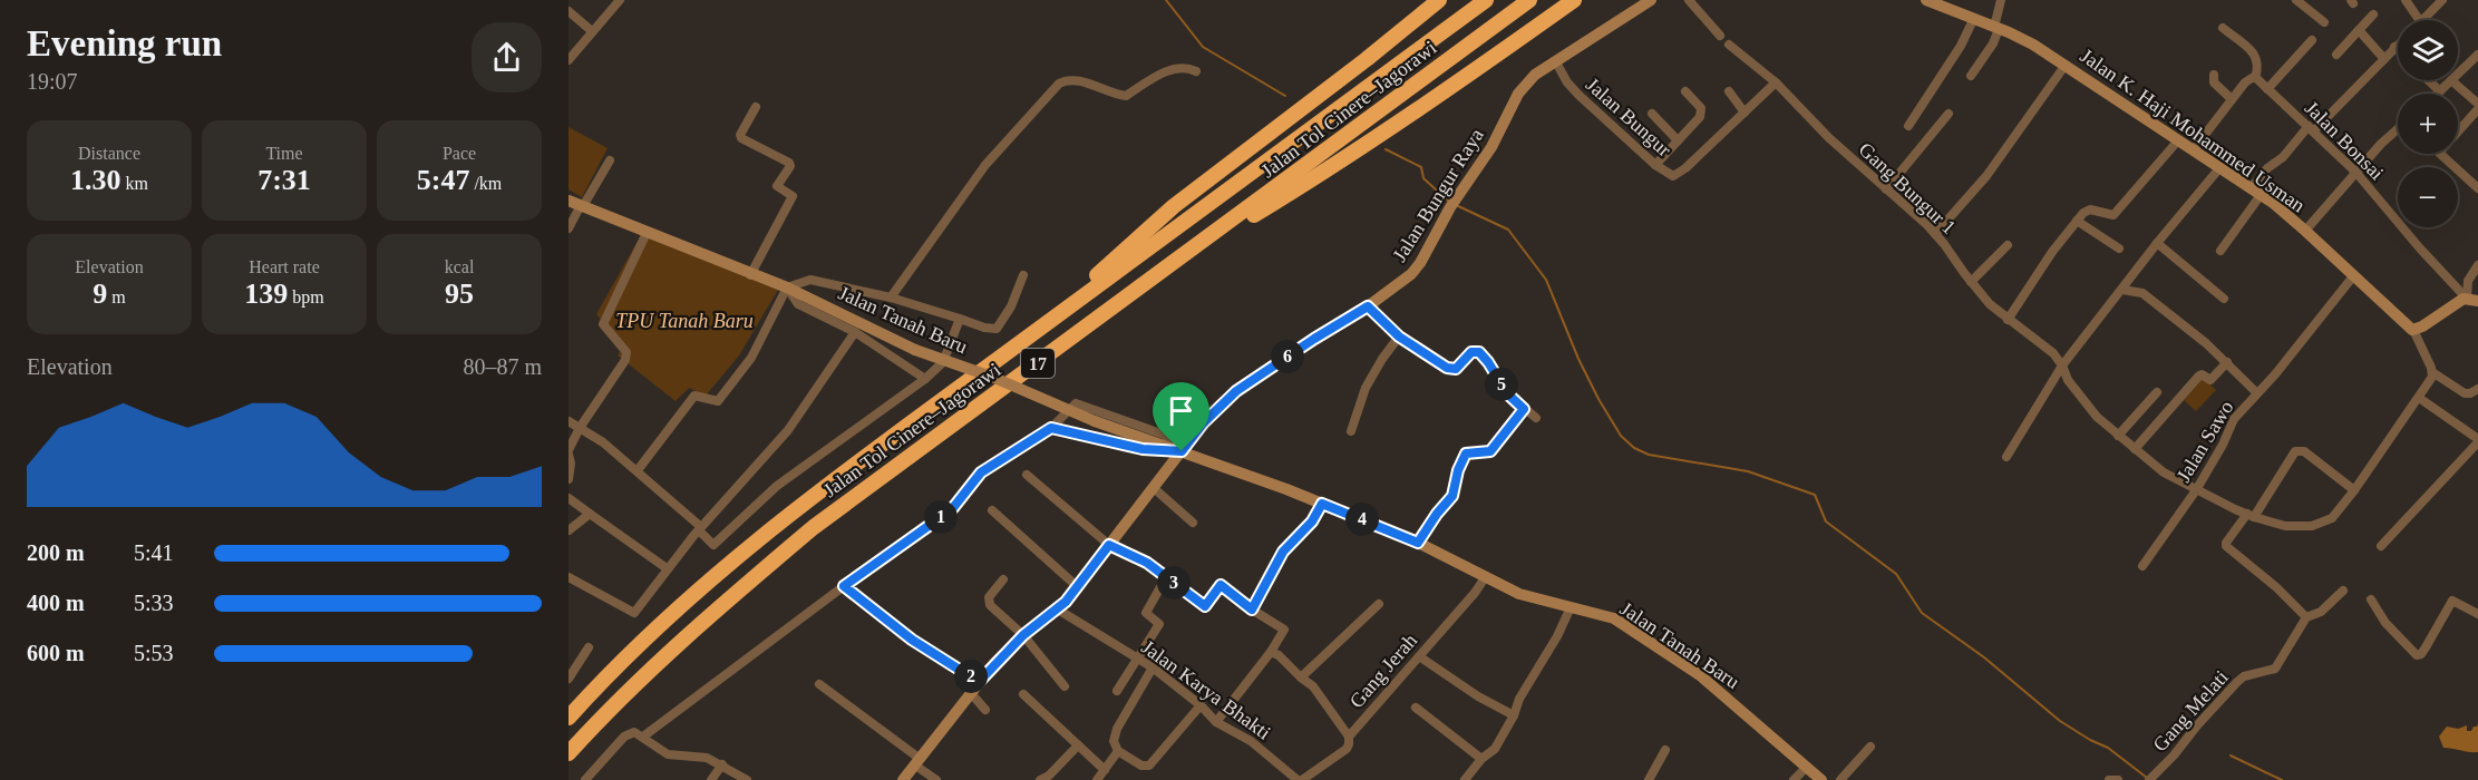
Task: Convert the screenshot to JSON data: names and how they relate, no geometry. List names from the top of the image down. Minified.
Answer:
{"streets":{"highway":["Jalan Tol Cinere–Jagorawi","17"],"street":["Jalan Bungur","Jalan K. Haji Mohammed Usman","Jalan Bonsai","Gang Bungur 1","Jalan Bungur Raya","Jalan Tanah Baru","Jalan Sawo","Gang Jerah","Jalan Karya Bhakti","Gang Melati"]},"crossings":[["Jalan Bungur","Gang Bungur 1"],["Jalan Bungur","Jalan Bungur Raya"],["Jalan K. Haji Mohammed Usman","Jalan Sawo"],["Gang Bungur 1","Jalan Sawo"],["Jalan Bungur Raya","Jalan Tanah Baru"],["Jalan Bungur Raya","Jalan Karya Bhakti"],["Jalan Tanah Baru","Gang Jerah"]],"parks":["TPU Tanah Baru"],"page":{"heading":["Evening run","19:07"],"map_buttons":["+","−"],"stats":[["Distance","1.30 km"],["Time","7:31"],["Pace","5:47 /km"],["Elevation","9 m"],["Heart rate","139 bpm"],["kcal","95"]],"pins":["6","5","1","4","3","2"],"chart":["Elevation","80–87 m"],"list":[{"name":"200 m","note":"5:41"},{"name":"400 m","note":"5:33"},{"name":"600 m","note":"5:53"}]}}
